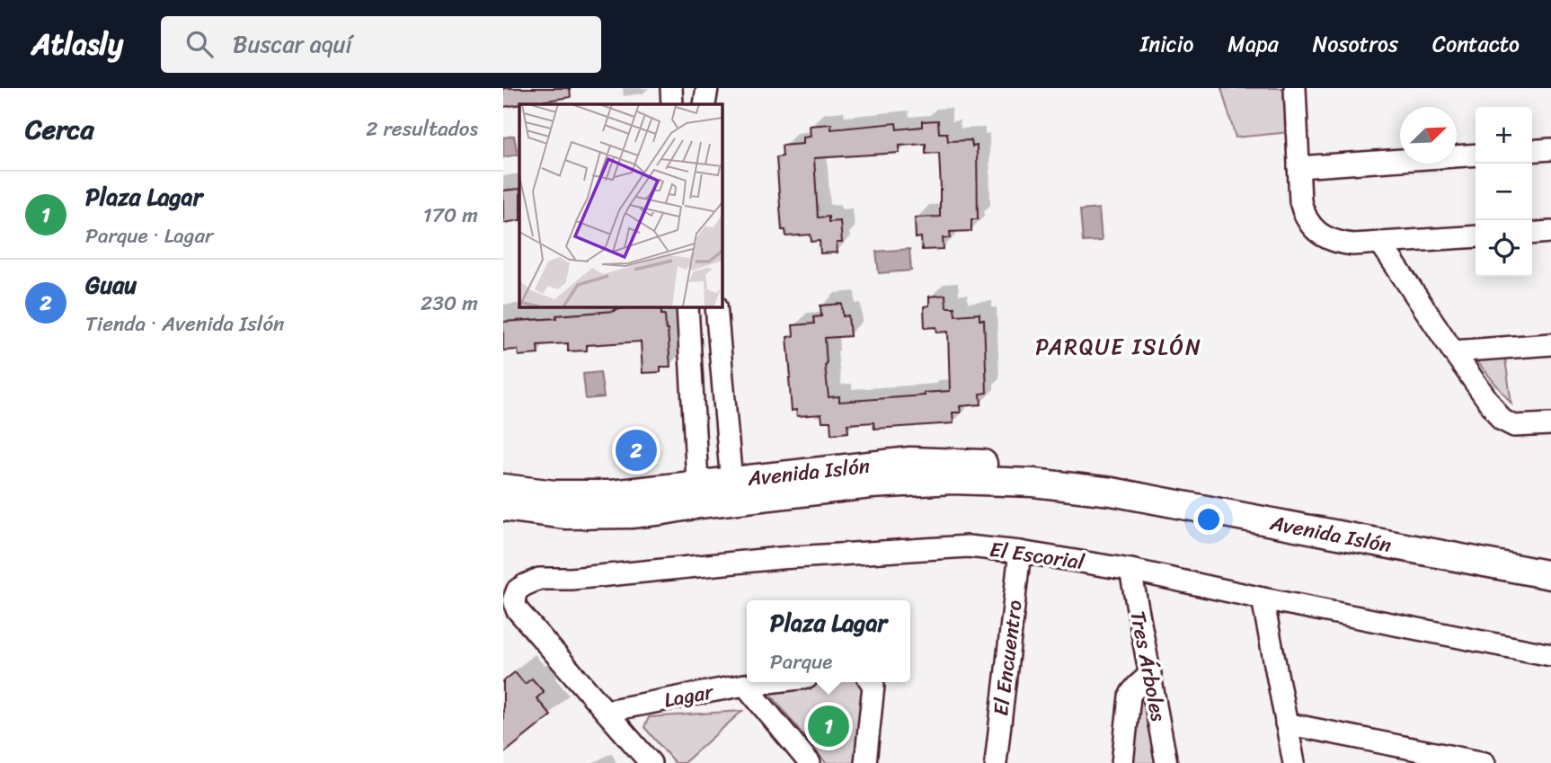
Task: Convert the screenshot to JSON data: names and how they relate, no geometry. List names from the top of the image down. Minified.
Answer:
{"streets":{"main road":["Avenida Islón"],"street":["El Escorial","El Encuentro","Tres Árboles","Lagar"]},"crossings":[["El Escorial","El Encuentro"],["El Escorial","Tres Árboles"],["El Escorial","Lagar"]],"districts":["PARQUE ISLÓN"],"north":"top right","page":{"header":"Atlasly","search":"Buscar aquí","nav":["Inicio","Mapa","Nosotros","Contacto"],"heading":["Cerca","2 resultados"],"map_buttons":["+","−"],"list":[{"mark":"1","name":"Plaza Lagar","note":"Parque · Lagar","value":"170 m"},{"mark":"2","name":"Guau","note":"Tienda · Avenida Islón","value":"230 m"}],"pins":["2","1"],"popup":["Plaza Lagar","Parque"]}}
